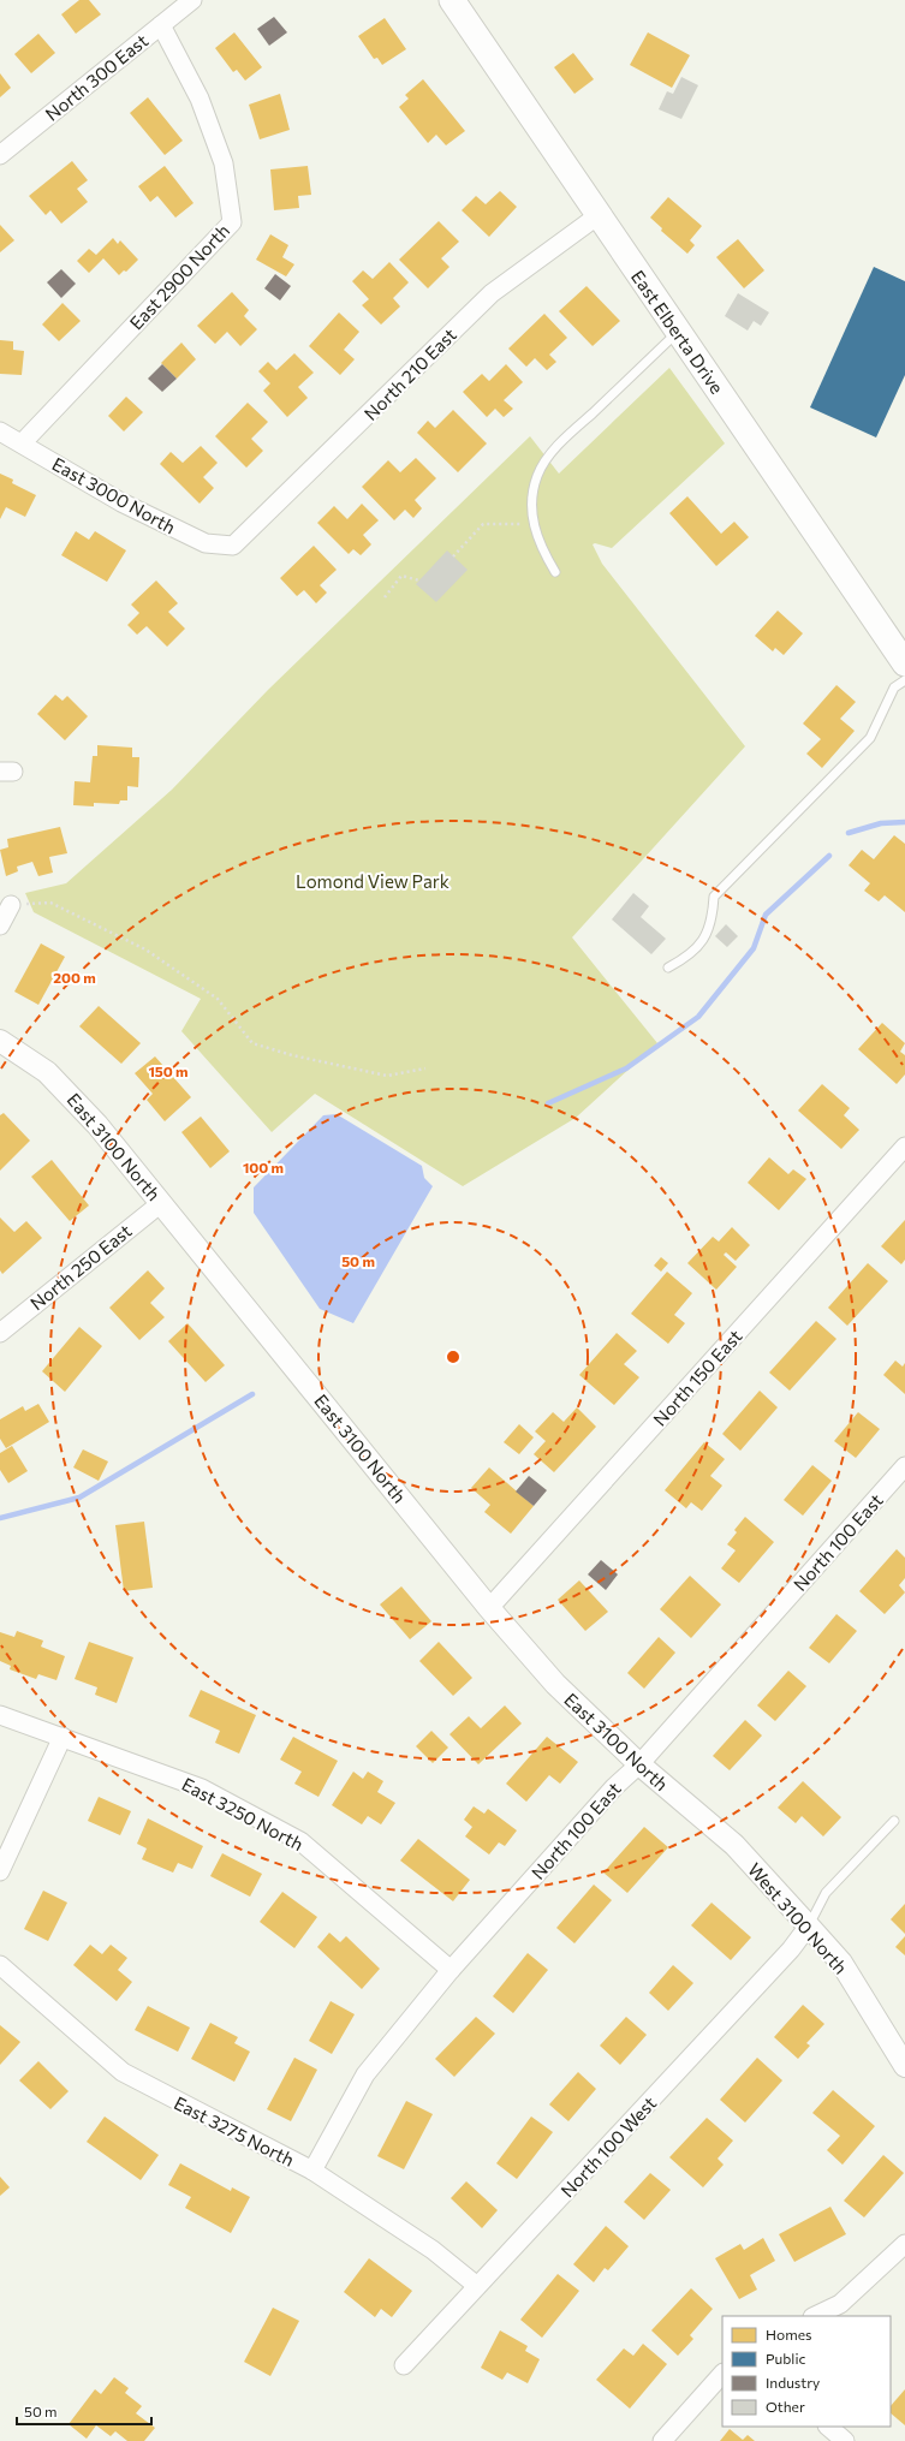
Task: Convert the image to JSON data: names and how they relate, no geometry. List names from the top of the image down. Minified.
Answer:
{"streets":{"main road":["East Elberta Drive"],"street":["North 300 East","East 2900 North","North 210 East","East 3000 North","East 3100 North","North 250 East","North 150 East","North 100 East","East 3250 North","West 3100 North","East 3275 North","North 100 West"]},"crossings":[["North 300 East","East 2900 North"],["East 2900 North","East 3000 North"],["East Elberta Drive","North 210 East"],["North 210 East","East 3000 North"],["East 3100 North","North 250 East"],["East 3100 North","North 150 East"],["East 3100 North","North 100 East"],["East 3100 North","West 3100 North"],["North 100 East","East 3250 North"],["North 100 East","East 3275 North"],["West 3100 North","North 100 West"],["East 3275 North","North 100 West"]],"parks":["Lomond View Park"],"legend":["Homes","Public","Industry","Other"],"scale_bar":"50 m","rings":["200 m","150 m","100 m","50 m"]}
